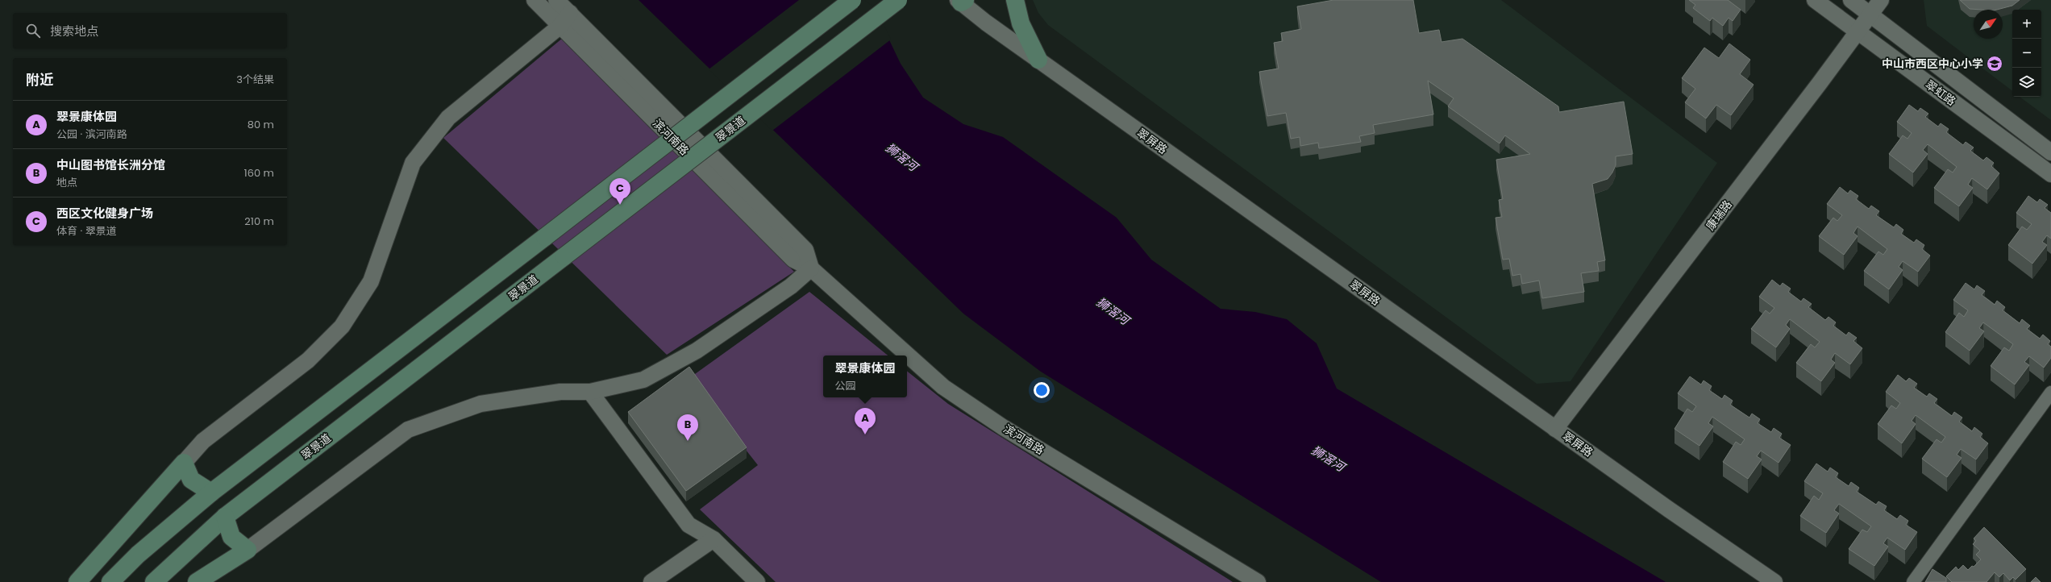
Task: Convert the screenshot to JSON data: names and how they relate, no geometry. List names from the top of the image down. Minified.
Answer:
{"streets":{"main road":["翠景道"],"street":["翠虹路","滨河南路","翠屏路","康瑞路"]},"crossings":[["翠虹路","康瑞路"],["翠屏路","康瑞路"]],"water":["狮滘河"],"places":{"school or university":["中山市西区中心小学"]},"north":"top right","page":{"map_buttons":["+","−"],"search":"搜索地点","heading":["附近","3个结果"],"list":[{"mark":"A","name":"翠景康体园","note":"公园 · 滨河南路","value":"80 m"},{"mark":"B","name":"中山图书馆长洲分馆","note":"地点","value":"160 m"},{"mark":"C","name":"西区文化健身广场","note":"体育 · 翠景道","value":"210 m"}],"pins":["C","A","B"],"popup":["翠景康体园","公园"]}}
